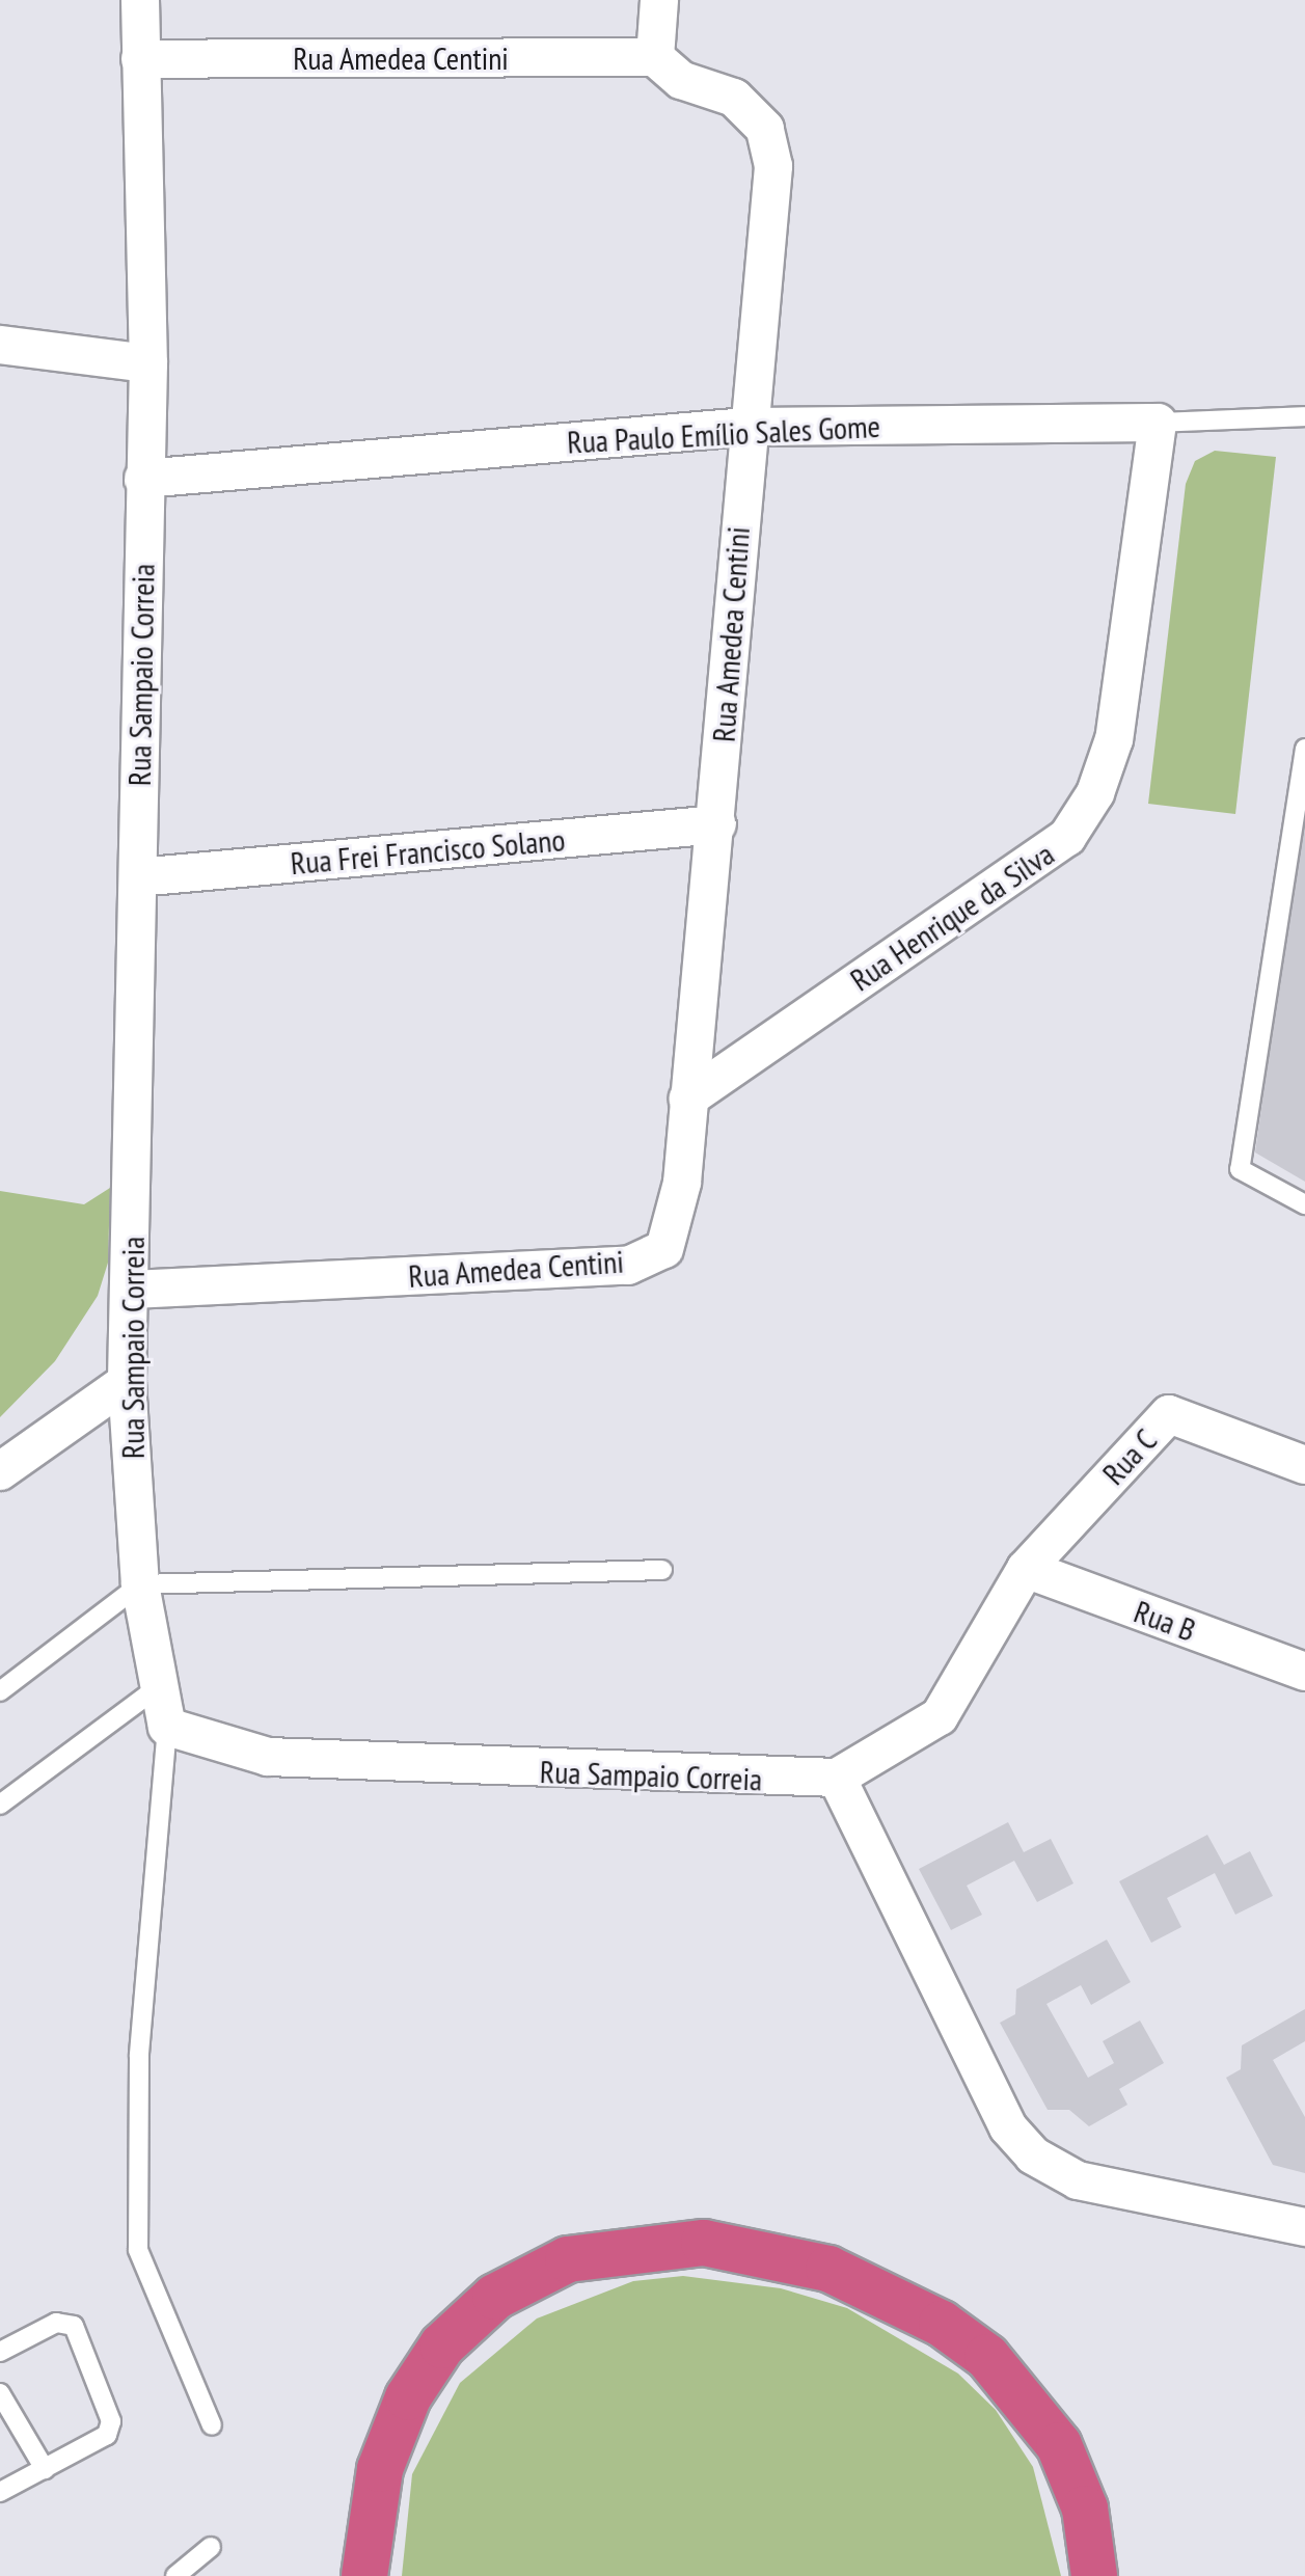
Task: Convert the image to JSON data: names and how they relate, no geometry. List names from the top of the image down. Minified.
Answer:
{"streets":{"street":["Rua Amedea Centini","Rua Paulo Emílio Sales Gome","Rua Sampaio Correia","Rua Frei Francisco Solano","Rua Henrique da Silva","Rua C","Rua B"]},"crossings":[["Rua Amedea Centini","Rua Paulo Emílio Sales Gome"],["Rua Amedea Centini","Rua Sampaio Correia"],["Rua Amedea Centini","Rua Frei Francisco Solano"],["Rua Amedea Centini","Rua Henrique da Silva"],["Rua Paulo Emílio Sales Gome","Rua Sampaio Correia"],["Rua Paulo Emílio Sales Gome","Rua Henrique da Silva"],["Rua Sampaio Correia","Rua Frei Francisco Solano"],["Rua C","Rua B"]]}
